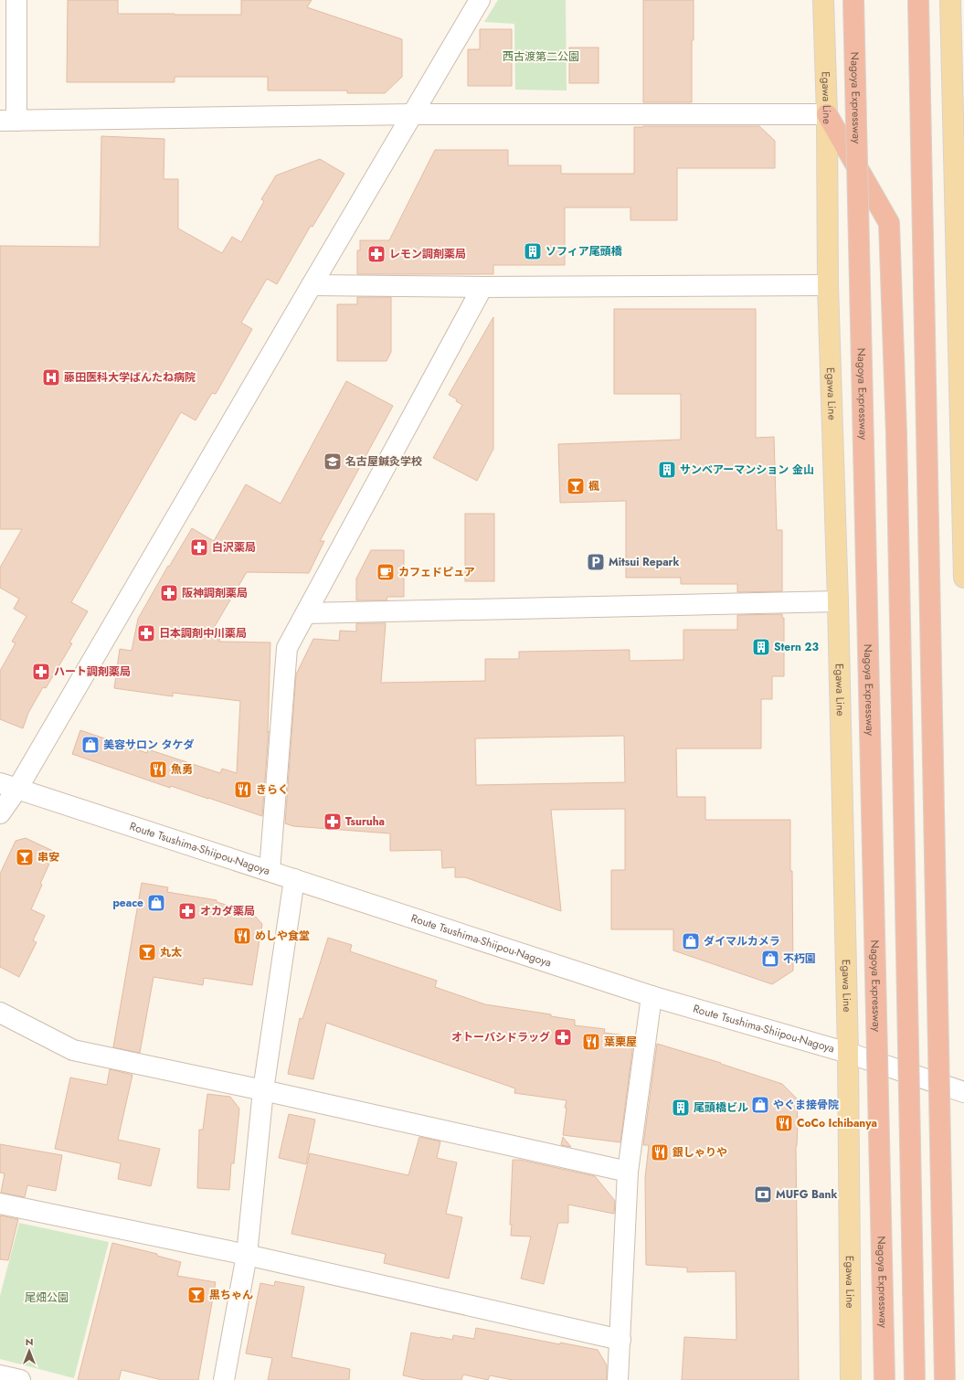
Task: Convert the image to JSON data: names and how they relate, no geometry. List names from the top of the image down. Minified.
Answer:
{"streets":{"highway":["Nagoya Expressway"],"main road":["Egawa Line"],"street":["Route Tsushima-Shiipou-Nagoya"]},"crossings":[["Egawa Line","Route Tsushima-Shiipou-Nagoya"]],"parks":["西古渡第二公園","尾畑公園"],"places":{"building":["ソフィア尾頭橋","サンベアーマンション 金山","Stern 23","尾頭橋ビル"],"pharmacy":["レモン調剤薬局","白沢薬局","阪神調剤薬局","日本調剤中川薬局","ハート調剤薬局","Tsuruha","オカダ薬局","オトーバシドラッグ"],"hospital":["藤田医科大学ばんたね病院"],"school or university":["名古屋鍼灸学校"],"bar":["楓","串安","丸太","黒ちゃん"],"parking":["Mitsui Repark"],"cafe":["カフェドピュア"],"shop":["美容サロン タケダ","peace","ダイマルカメラ","不朽園","やぐま接骨院"],"restaurant":["魚勇","きらく","めしや食堂","葉栗屋","CoCo Ichibanya","銀しゃりや"],"bank":["MUFG Bank"]},"north":"top"}
